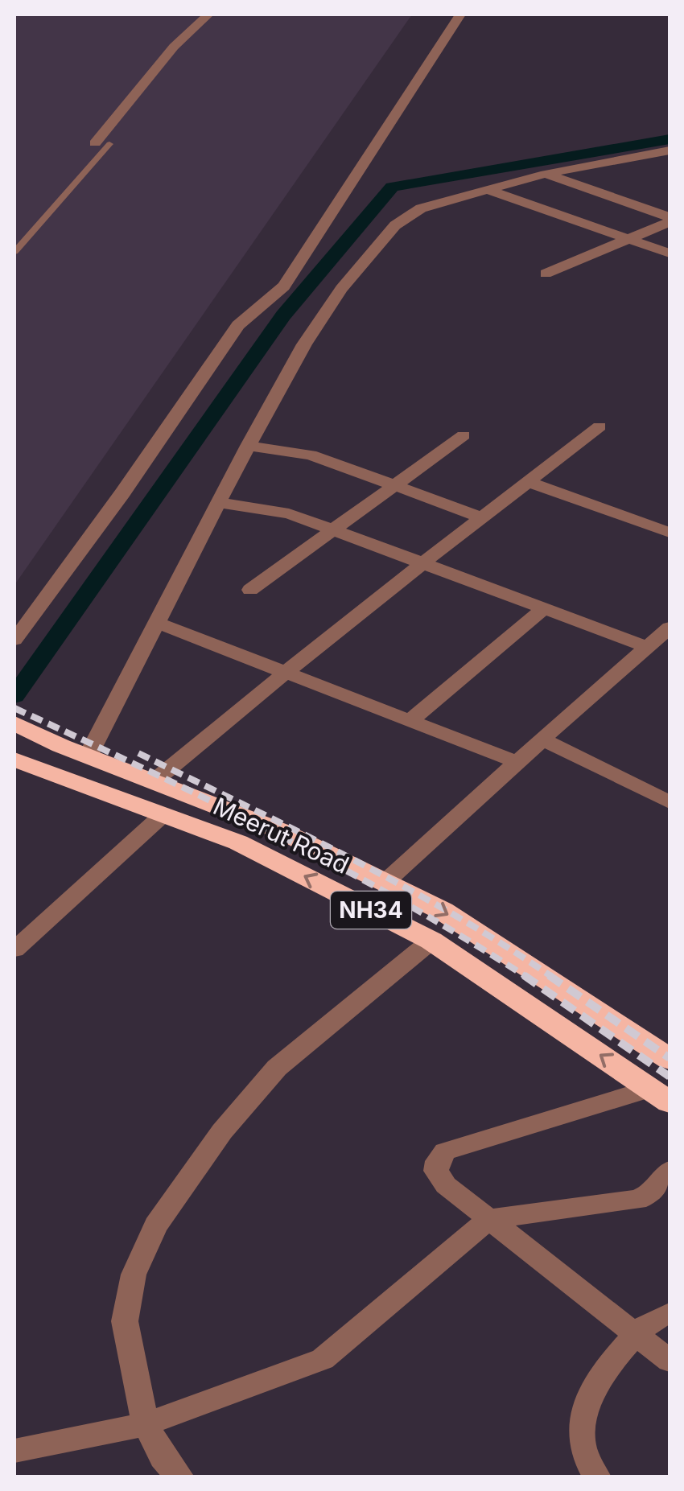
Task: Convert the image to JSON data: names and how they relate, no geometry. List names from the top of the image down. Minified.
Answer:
{"streets":{"highway":["Meerut Road","NH34"]}}
